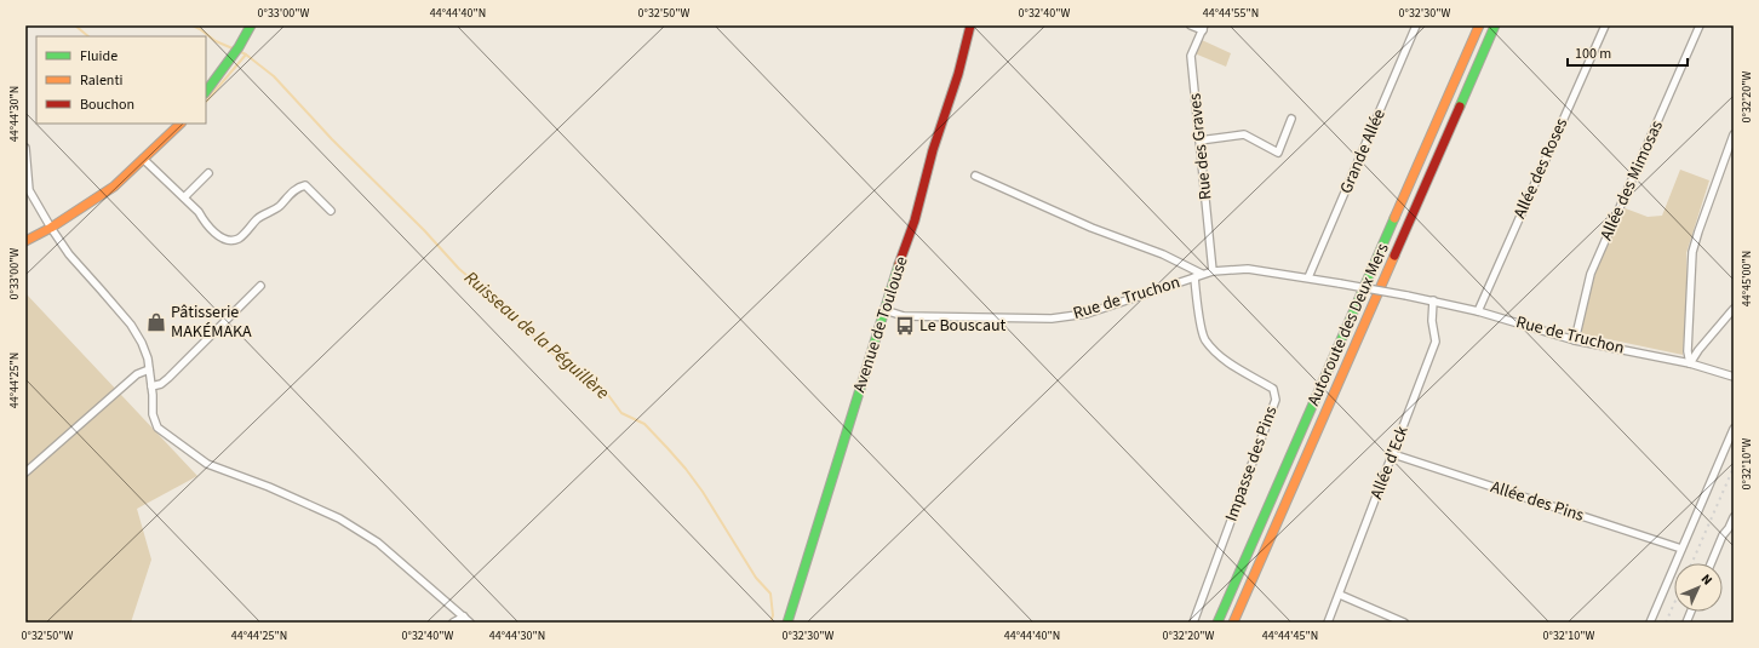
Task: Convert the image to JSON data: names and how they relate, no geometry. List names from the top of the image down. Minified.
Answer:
{"streets":{"main road":["Avenue de Toulouse","Autoroute des Deux Mers"],"street":["Rue des Graves","Grande Allée","Allée des Roses","Allée des Mimosas","Rue de Truchon","Allée d'Eck","Impasse des Pins","Allée des Pins"]},"crossings":[["Rue des Graves","Rue de Truchon"],["Grande Allée","Rue de Truchon"],["Allée des Roses","Rue de Truchon"],["Allée des Mimosas","Rue de Truchon"],["Rue de Truchon","Avenue de Toulouse"],["Rue de Truchon","Allée d'Eck"],["Rue de Truchon","Impasse des Pins"],["Allée d'Eck","Allée des Pins"]],"water":["Ruisseau de la Péguillère"],"places":{"shop":["Pâtisserie MAKÉMAKA"],"bus stop":["Le Bouscaut"]},"legend":["Fluide","Ralenti","Bouchon"],"scale_bar":"100 m","north":"top right","coordinates":["0°33'00\"W","44°44'40\"N","0°32'50\"W","0°32'40\"W","44°44'55\"N","0°32'30\"W","0°32'20\"W","44°44'30\"N","44°45'00\"N","44°44'25\"N","0°32'10\"W","44°44'45\"N"]}
